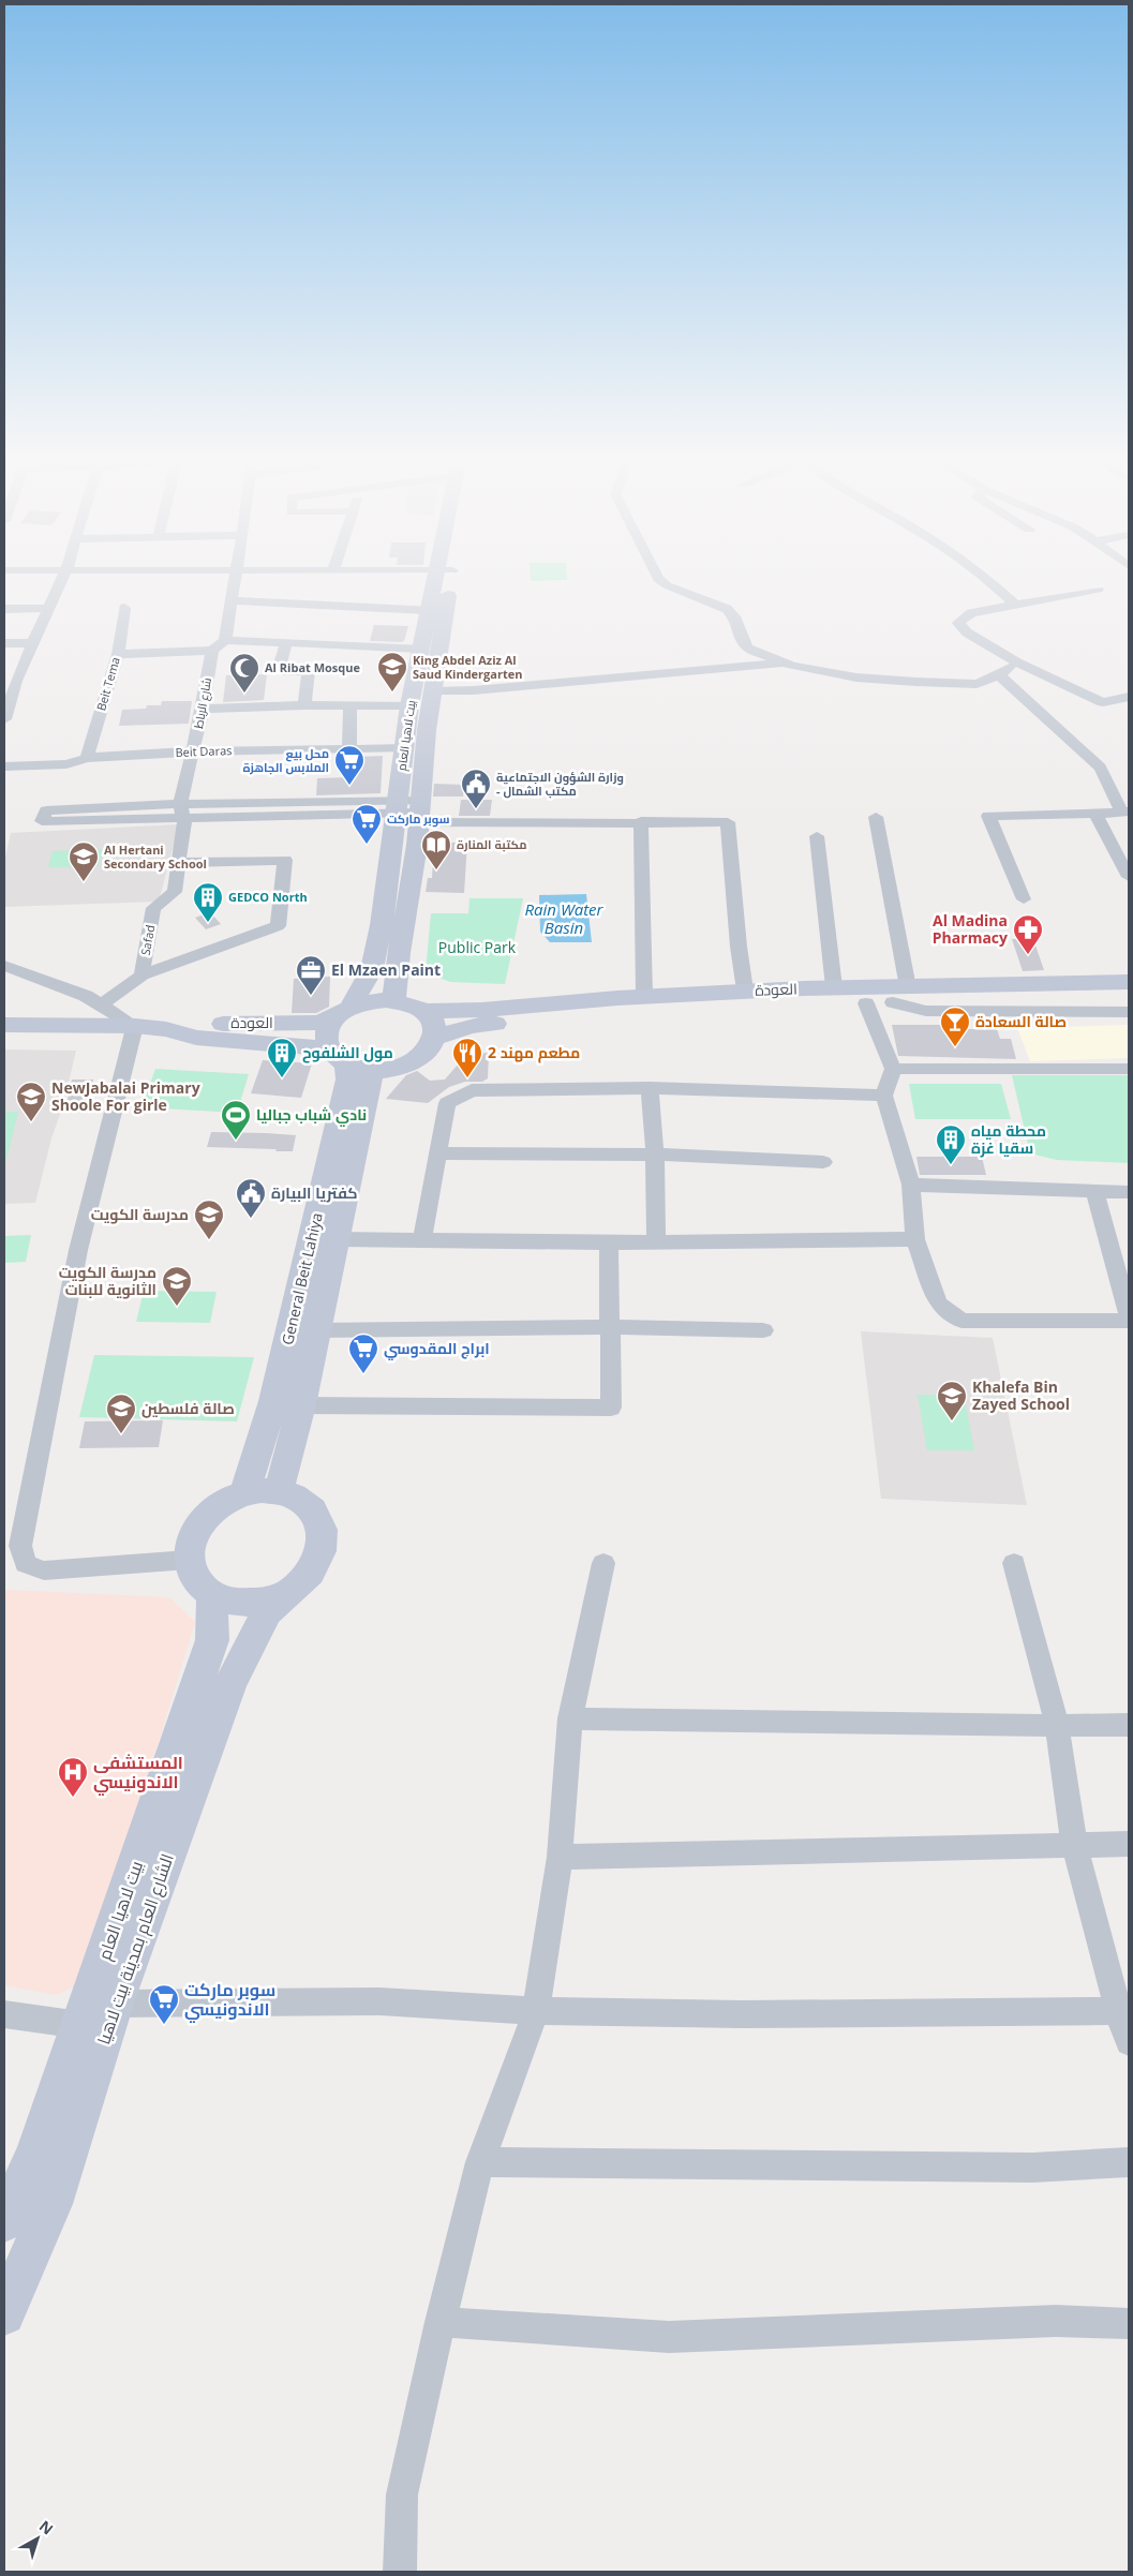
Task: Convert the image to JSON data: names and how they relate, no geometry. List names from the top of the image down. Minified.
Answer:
{"streets":{"main road":["بيت لاهيا العام","العودة","General Beit Lahiya","الشارع العام بمدينة بيت لاهيا"],"street":["Beit Tema","شارع الرباط","Beit Daras","Safad"]},"crossings":[["Beit Tema","Beit Daras"],["شارع الرباط","Beit Daras"],["شارع الرباط","Safad"],["بيت لاهيا العام","Beit Daras"],["بيت لاهيا العام","العودة"],["بيت لاهيا العام","General Beit Lahiya"],["بيت لاهيا العام","الشارع العام بمدينة بيت لاهيا"],["العودة","General Beit Lahiya"],["General Beit Lahiya","الشارع العام بمدينة بيت لاهيا"]],"water":["Rain Water Basin"],"parks":["Public Park"],"places":{"school or university":["King Abdel Aziz Al Saud Kindergarten","Al Hertani Secondary School","NewJabalai Primary Shoole For girle","مدرسة الكويت","مدرسة الكويت الثانوية للبنات","Khalefa Bin Zayed School","صالة فلسطين"],"mosque":["Al Ribat Mosque"],"supermarket":["محل بيع الملابس الجاهزة","سوبر ماركت","ابراج المقدوسي","سوبر ماركت الاندونيسي"],"public building":["وزارة الشؤون الاجتماعية - مكتب الشمال","كفتريا البيارة"],"library":["مكتبة المنارة"],"building":["GEDCO North","مول الشلفوح","محطة مياه سقيا غزة"],"pharmacy":["Al Madina Pharmacy"],"office":["El Mzaen Paint"],"bar":["صالة السعادة"],"restaurant":["مطعم مهند 2"],"sports":["نادي شباب جباليا"],"hospital":["المستشفى الاندونيسي"]},"north":"top right"}
